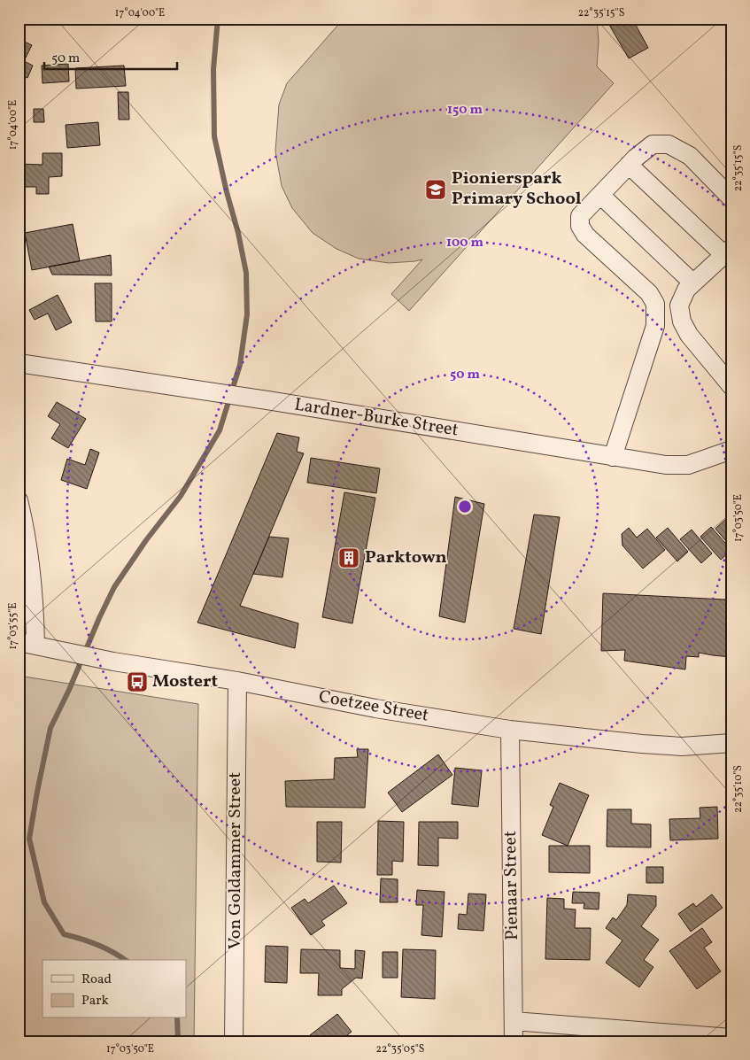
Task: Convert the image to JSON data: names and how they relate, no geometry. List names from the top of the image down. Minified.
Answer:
{"streets":{"street":["Lardner-Burke Street","Coetzee Street","Von Goldammer Street","Pienaar Street"]},"crossings":[["Coetzee Street","Von Goldammer Street"],["Coetzee Street","Pienaar Street"]],"places":{"school or university":["Pionierspark Primary School"],"building":["Parktown"],"bus stop":["Mostert"]},"legend":["Road","Park"],"scale_bar":"50 m","coordinates":["17°04'00\"E","22°35'15\"S","17°03'50\"E","17°03'55\"E","22°35'10\"S","22°35'05\"S"],"rings":["150 m","100 m","50 m"]}
